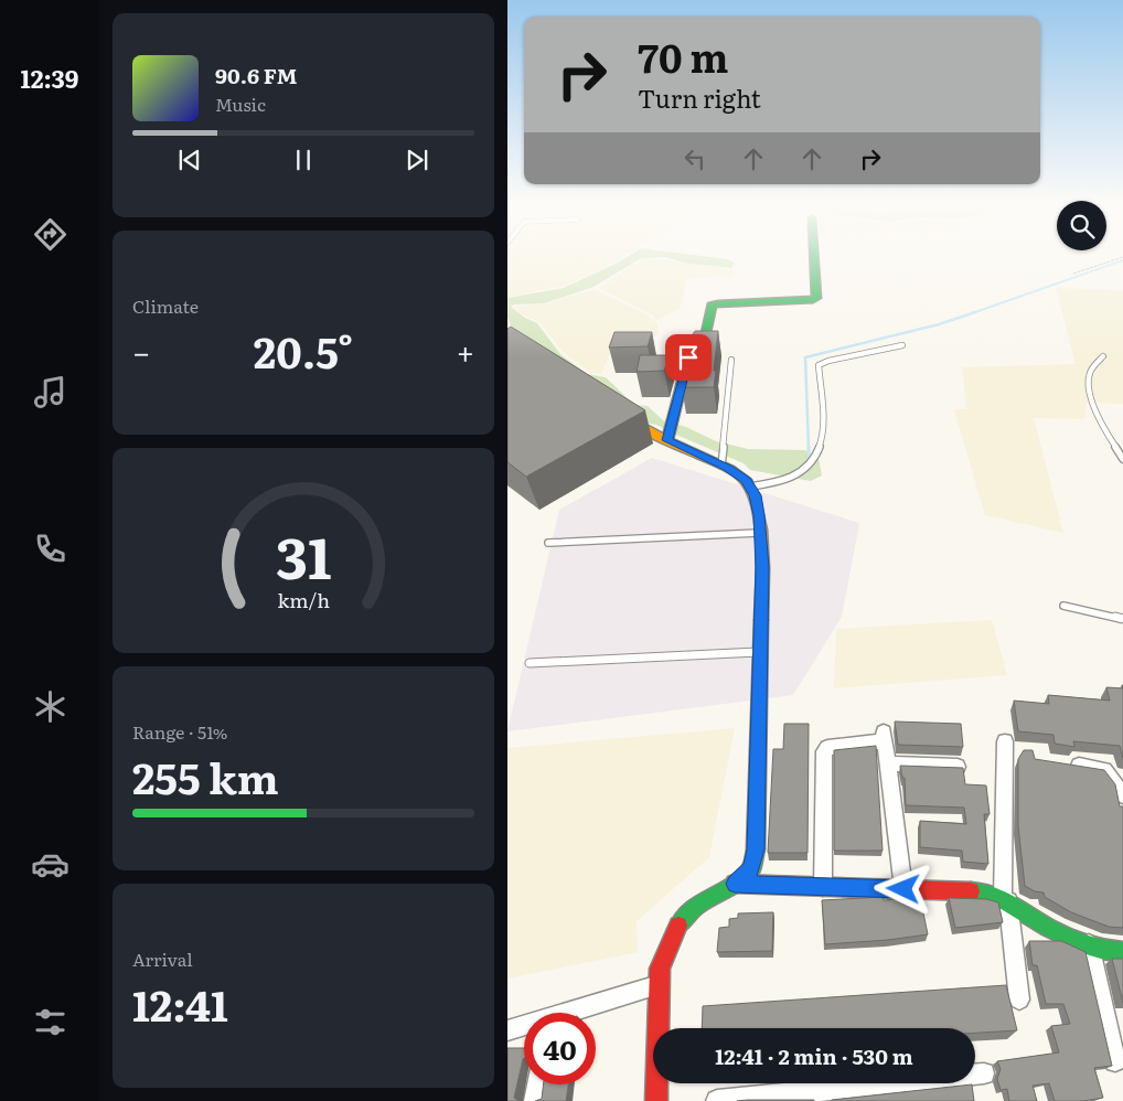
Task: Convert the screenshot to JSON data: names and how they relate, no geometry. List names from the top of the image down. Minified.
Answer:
{"page":{"tabs":"12:39","turn":["70 m","Turn right"],"song":["90.6 FM","Music"],"tile":["Climate",["Range · 51%","255 km"],["Arrival","12:41"]],"heat":["−","20.5°","+"],"limit":"40","trip":"12:41 · 2 min · 530 m","gauge":["31","km/h"]}}
